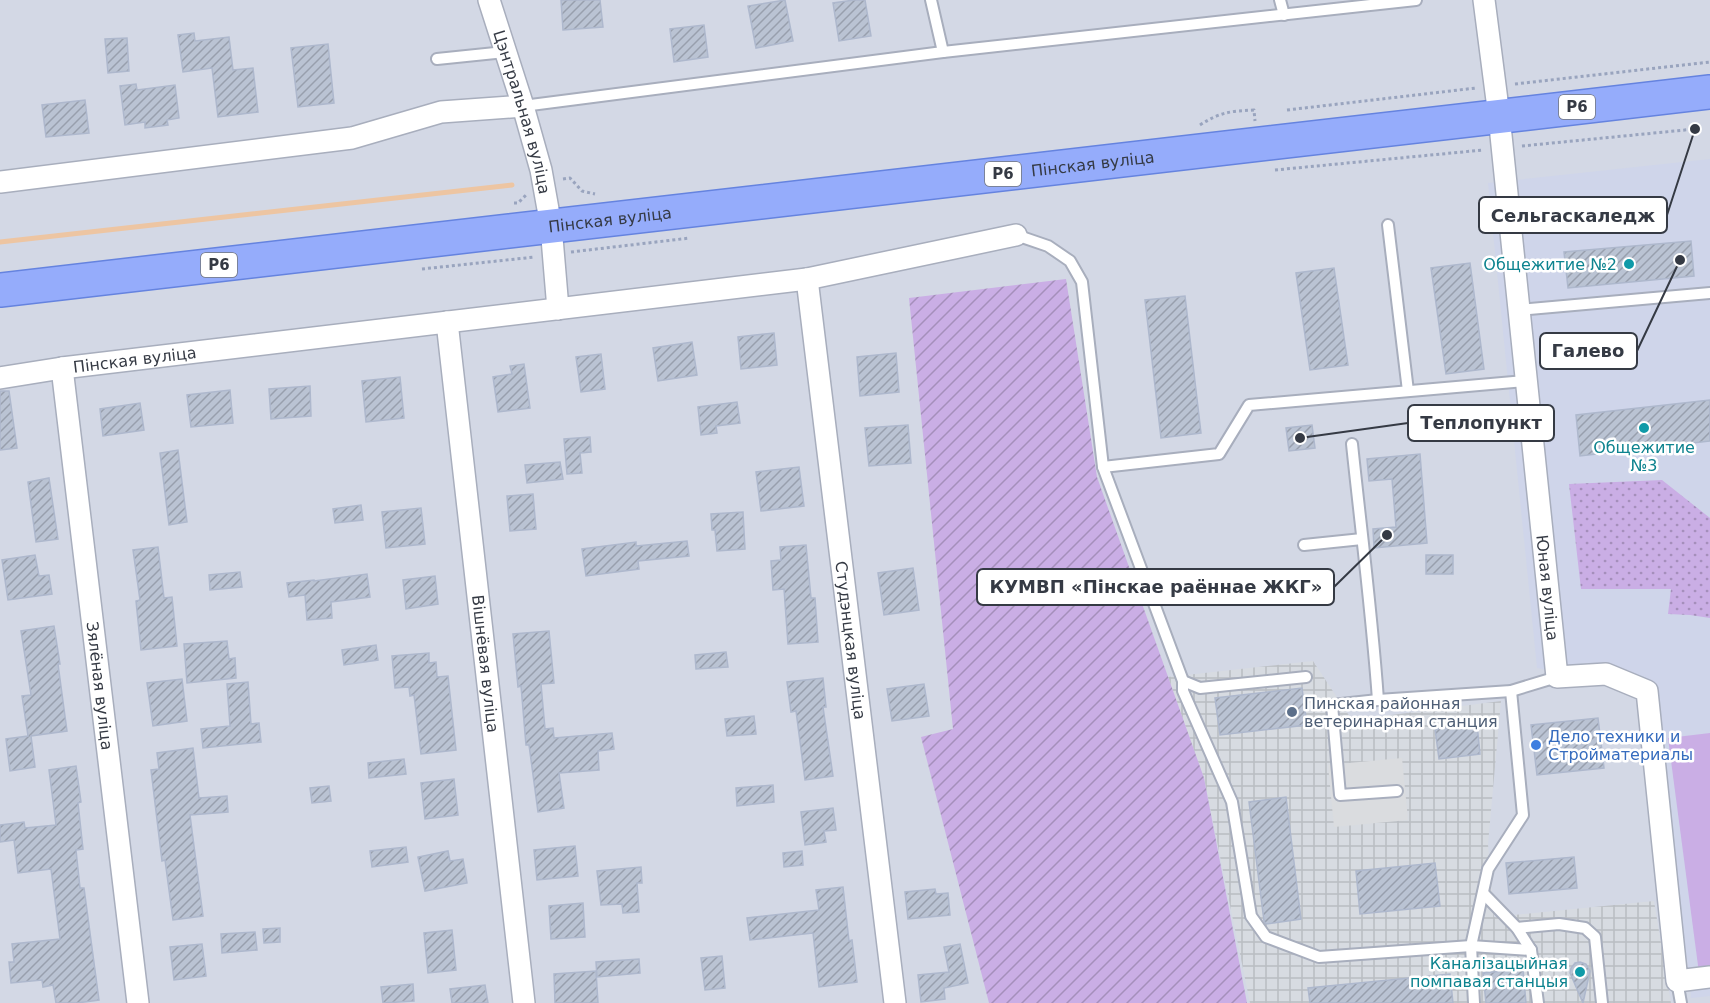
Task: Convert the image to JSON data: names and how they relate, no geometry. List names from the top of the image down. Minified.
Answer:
{"streets":{"main road":["Р6","Пінская вуліца"],"street":["Цэнтральная вуліца","Юная вуліца","Студэнцкая вуліца","Вішнёвая вуліца","Зялёная вуліца"]},"crossings":[["Цэнтральная вуліца","Пінская вуліца"],["Пінская вуліца","Юная вуліца"],["Пінская вуліца","Студэнцкая вуліца"],["Пінская вуліца","Вішнёвая вуліца"],["Пінская вуліца","Зялёная вуліца"]],"places":["Сельгаскаледж","Галево","Общежитие №2","Общежитие №3","Теплопункт","КУМВП «Пінскае раённае ЖКГ»","Пинская районная ветеринарная станция","Дело техники и Стройматериалы","Каналізацыйная помпавая станцыя"]}
